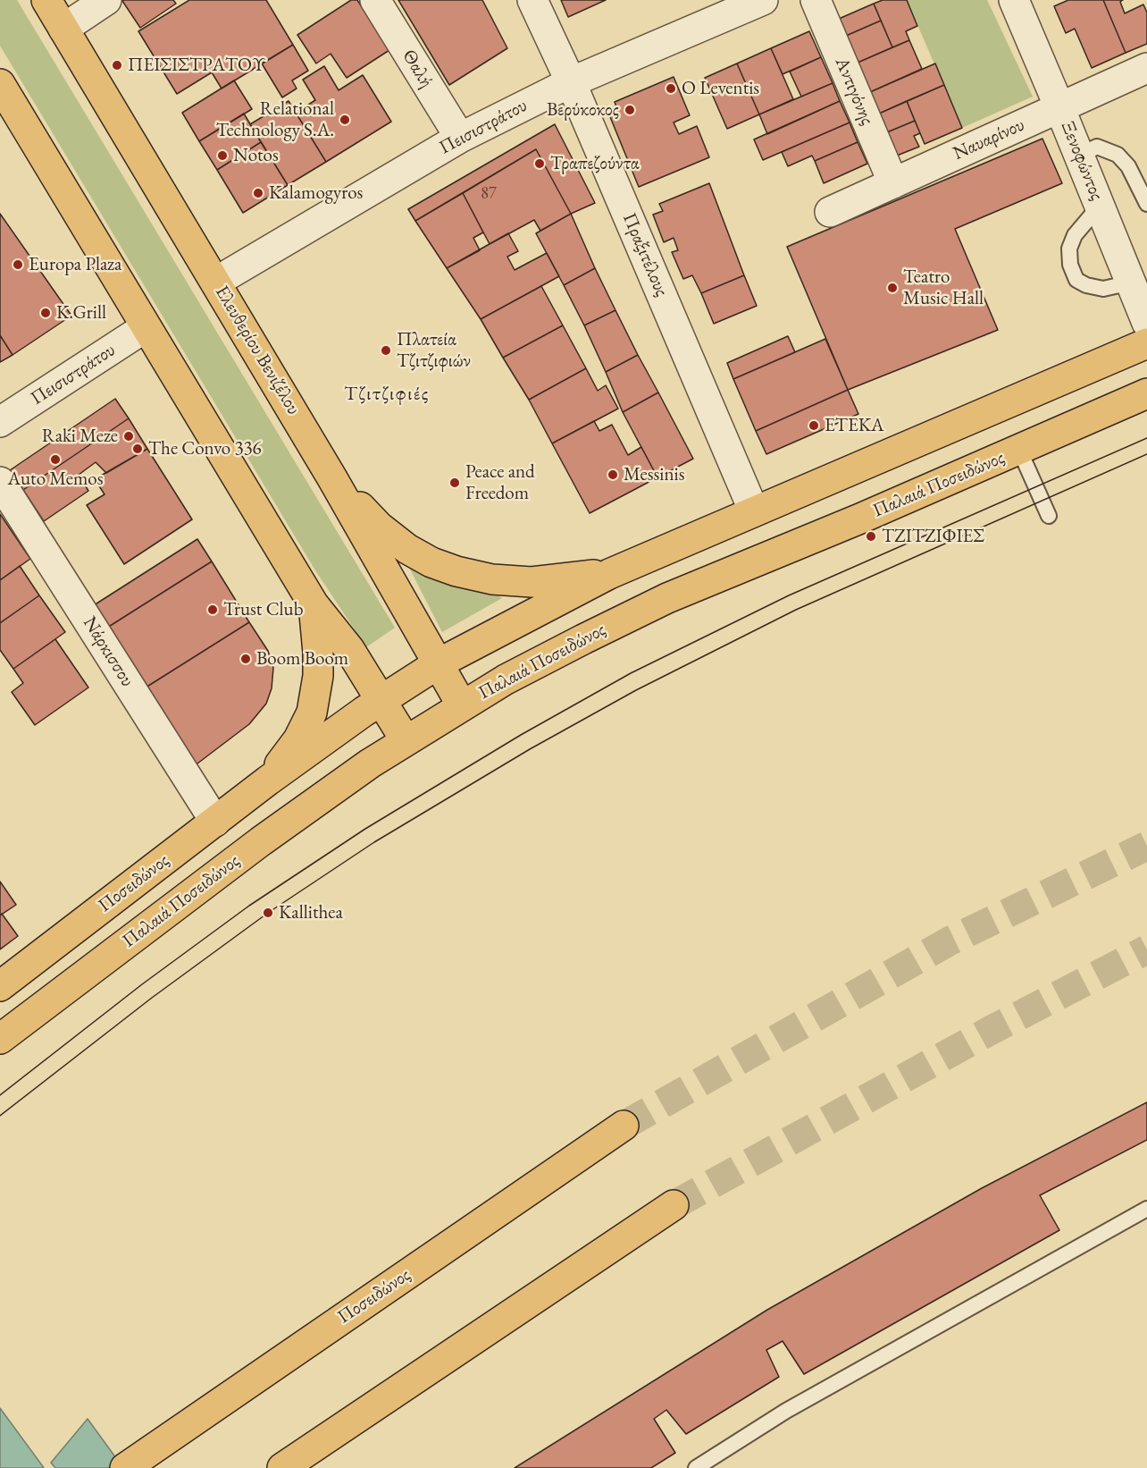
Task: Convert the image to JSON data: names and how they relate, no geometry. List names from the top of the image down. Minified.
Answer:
{"streets":{"main road":["Ελευθερίου Βενιζέλου","Παλαιά Ποσειδώνος","Ποσειδώνος"],"street":["Θαλή","Αντιγόνης","Πεισιστράτου","Ναυαρίνου","Ξενοφώντος","Πραξιτέλους","Νάρκισσου"]},"crossings":[["Θαλή","Πεισιστράτου"],["Αντιγόνης","Ναυαρίνου"],["Πεισιστράτου","Πραξιτέλους"],["Πεισιστράτου","Ελευθερίου Βενιζέλου"],["Ναυαρίνου","Ξενοφώντος"],["Ελευθερίου Βενιζέλου","Παλαιά Ποσειδώνος"],["Νάρκισσου","Ποσειδώνος"]],"districts":["Τζιτζιφιές"],"places":["ΠΕΙΣΙΣΤΡΑΤΟΥ","O Leventis","Βερύκοκος","Relational Technology S.A.","Notos","Τραπεζούντα","Kalamogyros","Europa Plaza","Teatro Music Hall","K.Grill","Πλατεία Τζιτζιφιών","ΕΤΕΚΑ","Raki Meze","The Convo 336","Auto Memos","Messinis","Peace and Freedom","ΤΖΙΤΖΙΦΙΕΣ","Trust Club","Boom Boom","Kallithea"],"house_numbers":["87"]}
